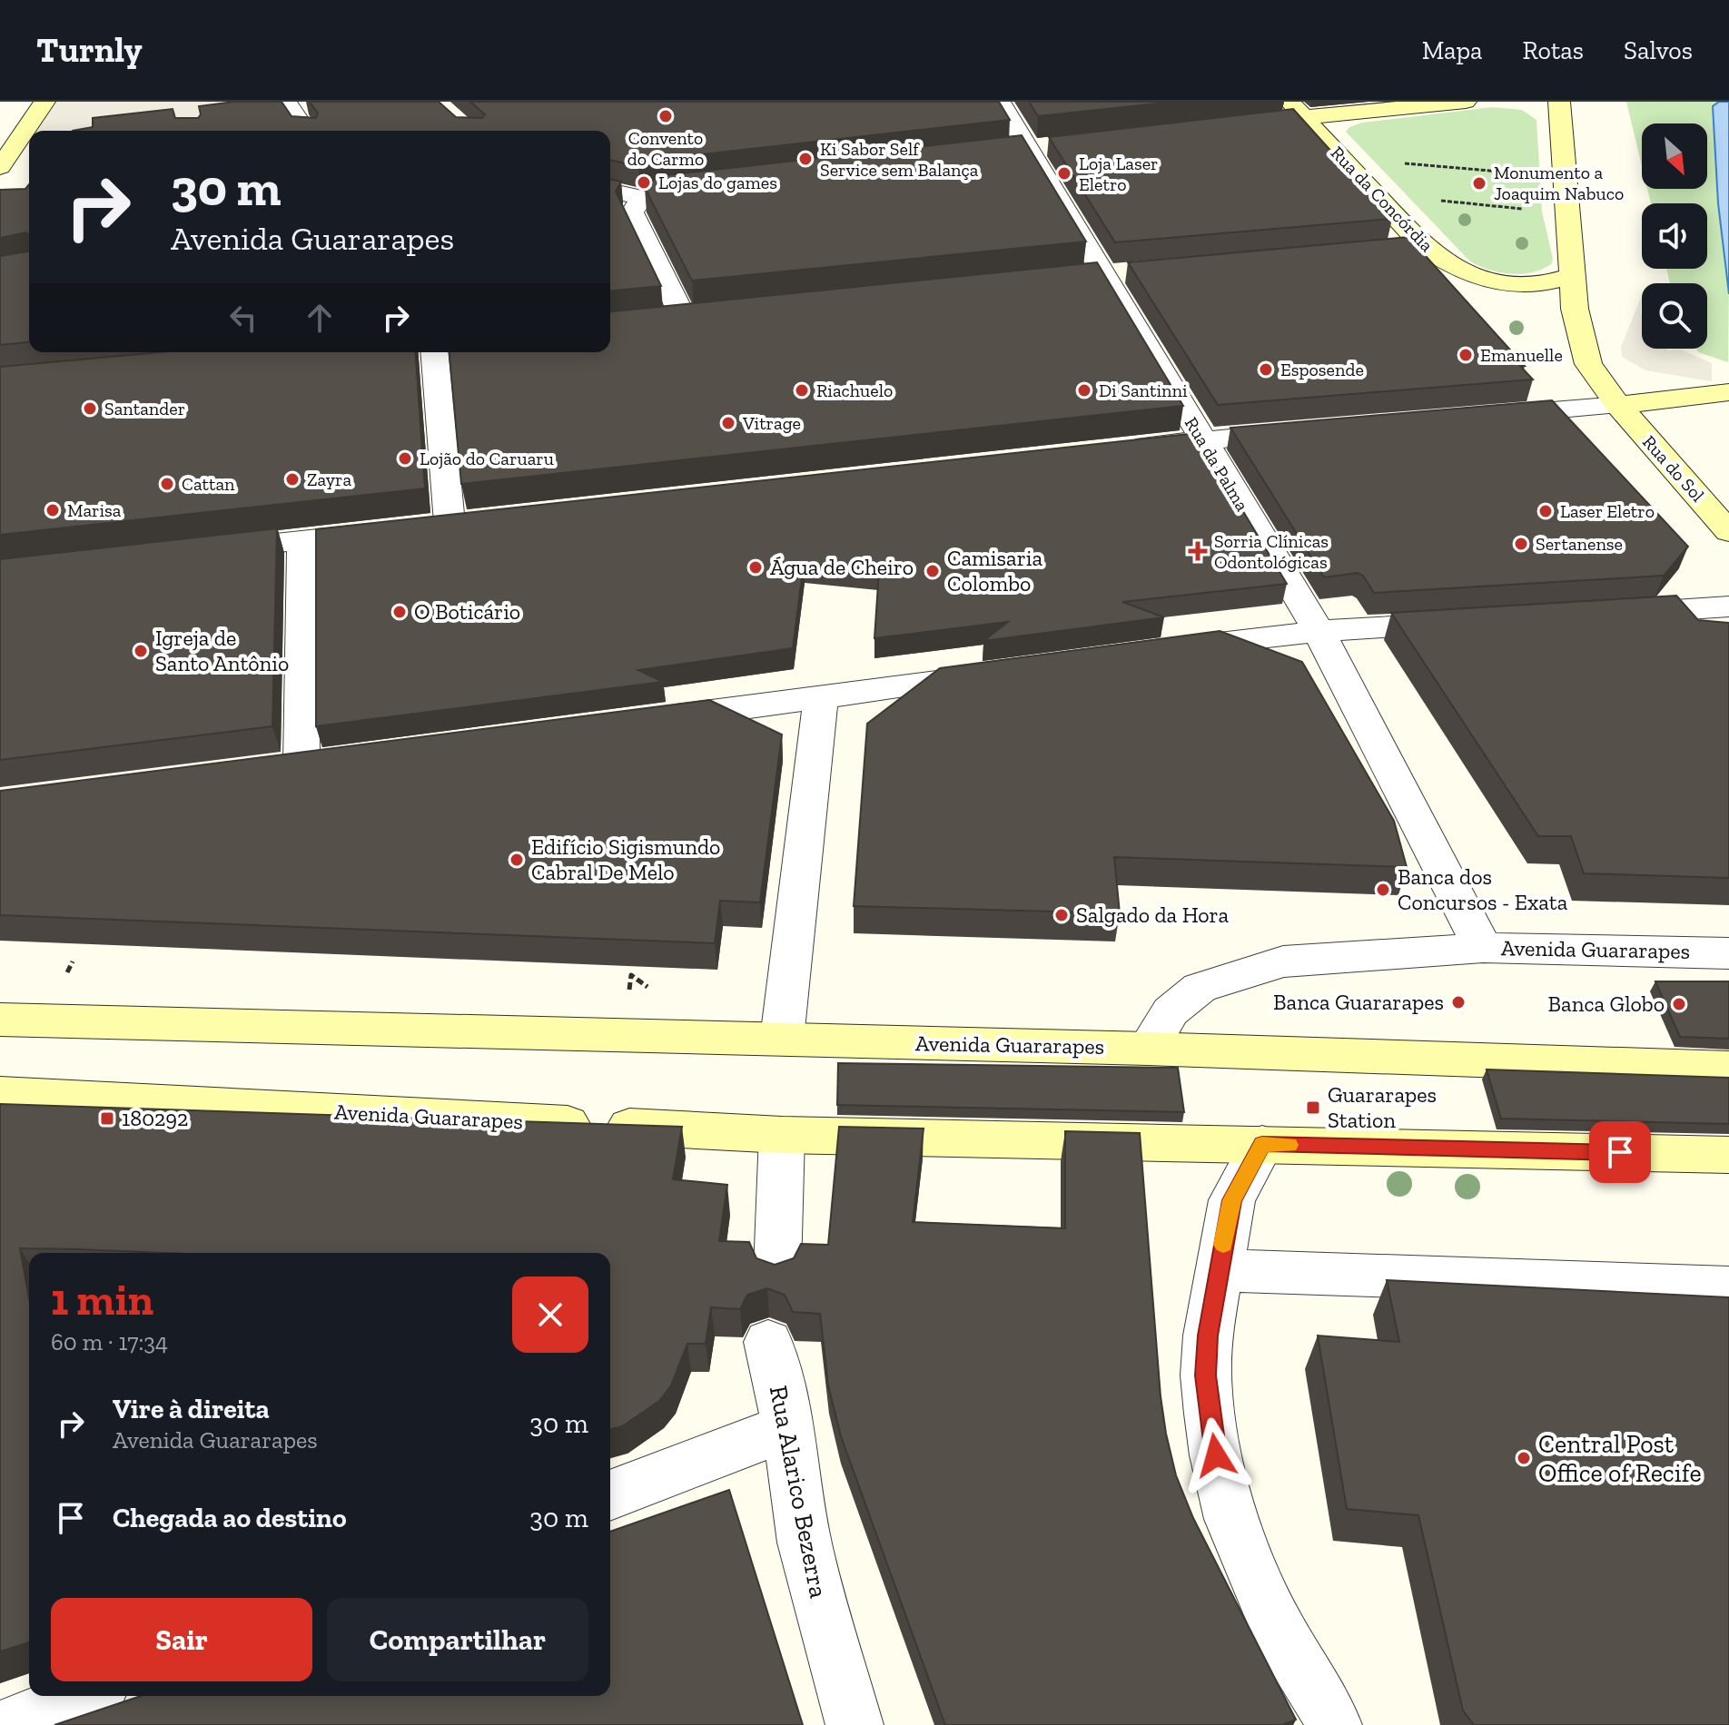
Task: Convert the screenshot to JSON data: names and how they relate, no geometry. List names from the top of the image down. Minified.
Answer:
{"streets":{"main road":["Rua da Concórdia","Rua do Sol","Avenida Guararapes"],"street":["Rua da Palma","Rua Alarico Bezerra"]},"crossings":[["Rua da Concórdia","Rua do Sol"],["Rua da Palma","Avenida Guararapes"]],"places":{"other":["Convento do Carmo","Ki Sabor Self Service sem Balança","Loja Laser Eletro","Lojas do games","Monumento a Joaquim Nabuco","Emanuelle","Esposende","Riachuelo","Di Santinni","Santander","Vitrage","Lojão do Caruaru","Zayra","Cattan","Marisa","Laser Eletro","Sertanense","Água de Cheiro","Camisaria Colombo","O Boticário","Igreja de Santo Antônio","Edifício Sigismundo Cabral De Melo","Banca dos Concursos - Exata","Salgado da Hora","Banca Guararapes","Banca Globo","Central Post Office of Recife"],"health":["Sorria Clínicas Odontológicas"],"transit":["Guararapes Station","180292"]},"north":"bottom right","page":{"header":"Turnly","nav":["Mapa","Rotas","Salvos"],"turn":["30 m","Avenida Guararapes"],"heading":["1 min","60 m · 17:34"],"list":[{"name":"Vire à direita","note":"Avenida Guararapes","value":"30 m"},{"name":"Chegada ao destino","value":"30 m"}],"buttons":["Sair","Compartilhar"]}}
